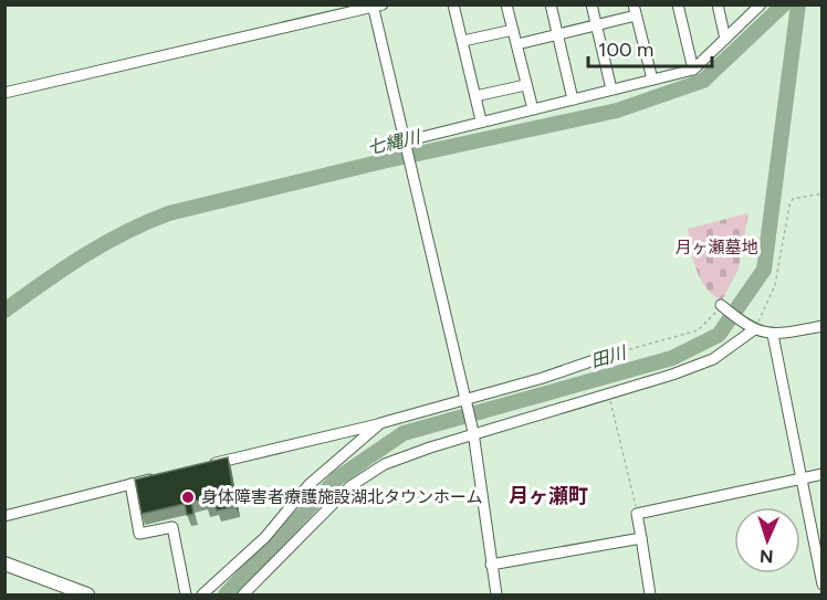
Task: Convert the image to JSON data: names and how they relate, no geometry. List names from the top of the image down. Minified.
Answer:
{"districts":["月ヶ瀬町"],"water":["七縄川","田川"],"parks":["月ヶ瀬墓地"],"places":["身体障害者療護施設湖北タウンホーム"],"scale_bar":"100 m","north":"bottom"}
